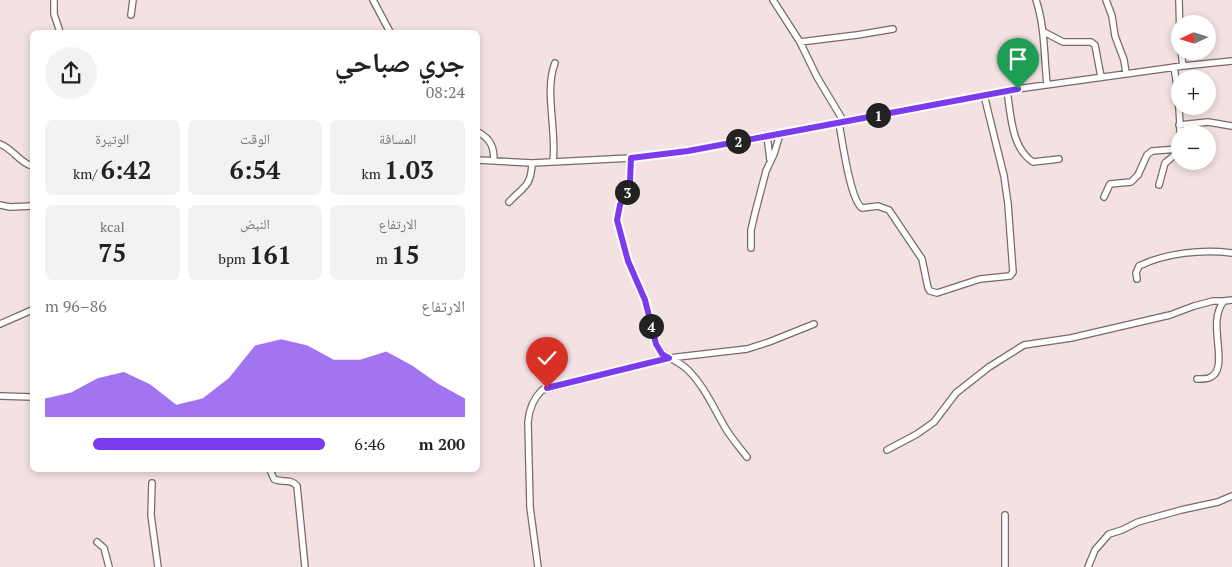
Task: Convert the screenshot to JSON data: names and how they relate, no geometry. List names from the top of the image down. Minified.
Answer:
{"north":"left","page":{"map_buttons":["+","−"],"heading":["جري صباحي","08:24"],"pins":["1","2","3","4"],"stats":[["المسافة","1.03 km"],["الوقت","6:54"],["الوتيرة","6:42 /km"],["الارتفاع","15 m"],["النبض","161 bpm"],["kcal","75"]],"chart":["الارتفاع","86–96 m"],"list":[{"name":"200 m","note":"6:46"}]}}
